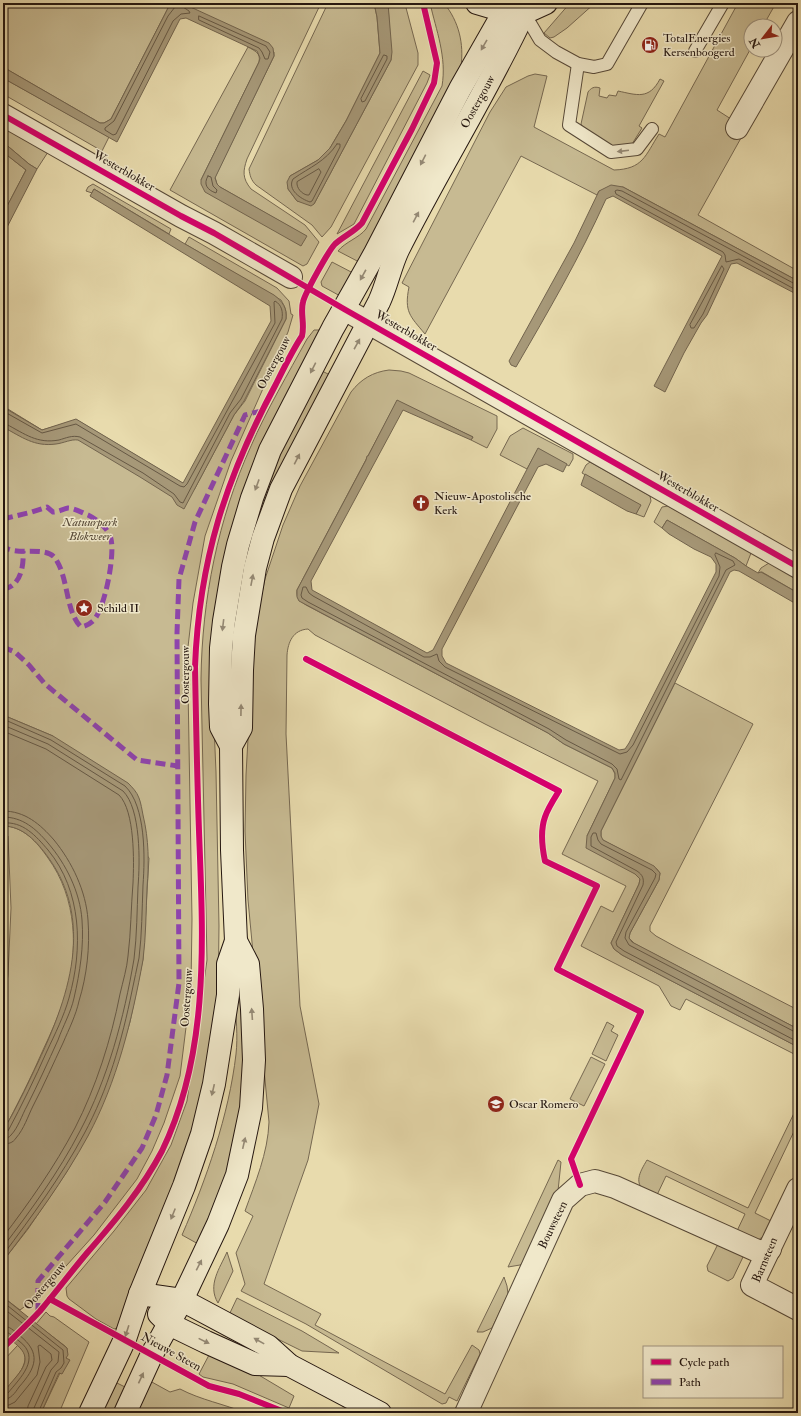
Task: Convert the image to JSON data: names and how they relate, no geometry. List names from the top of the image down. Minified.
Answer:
{"streets":{"main road":["Oostergouw","Westerblokker","Bouwsteen","Barnsteen","Nieuwe Steen"]},"crossings":[["Oostergouw","Westerblokker"],["Oostergouw","Nieuwe Steen"],["Bouwsteen","Barnsteen"]],"parks":["Natuurpark Blokweer"],"places":{"fuel station":["TotalEnergies Kersenboogerd"],"church":["Nieuw-Apostolische Kerk"],"place":["Schild II"],"school or university":["Oscar Romero"]},"legend":["Cycle path","Path"],"north":"bottom left"}
